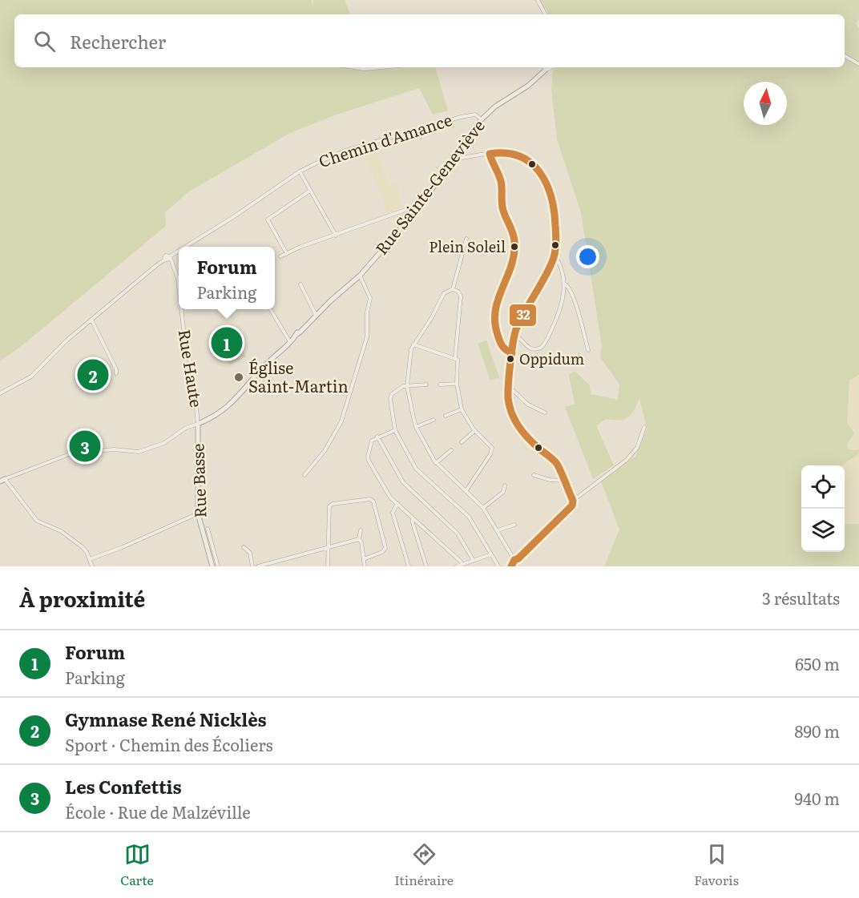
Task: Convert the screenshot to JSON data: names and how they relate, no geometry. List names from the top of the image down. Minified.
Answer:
{"streets":{"street":["Chemin d'Amance","Rue Sainte-Geneviève","Rue Haute","Rue Basse"]},"crossings":[["Chemin d'Amance","Rue Sainte-Geneviève"],["Chemin d'Amance","Rue Haute"],["Rue Sainte-Geneviève","Rue Haute"],["Rue Sainte-Geneviève","Rue Basse"],["Rue Haute","Rue Basse"]],"places":["Plein Soleil","Oppidum","Église Saint-Martin"],"lines":["transit line 32"],"north":"top","page":{"search":"Rechercher","popup":["Forum","Parking"],"pins":["1","2","3"],"heading":["À proximité","3 résultats"],"list":[{"mark":"1","name":"Forum","note":"Parking","value":"650 m"},{"mark":"2","name":"Gymnase René Nicklès","note":"Sport · Chemin des Écoliers","value":"890 m"},{"mark":"3","name":"Les Confettis","note":"École · Rue de Malzéville","value":"940 m"}],"nav":["Carte","Itinéraire","Favoris"]}}
